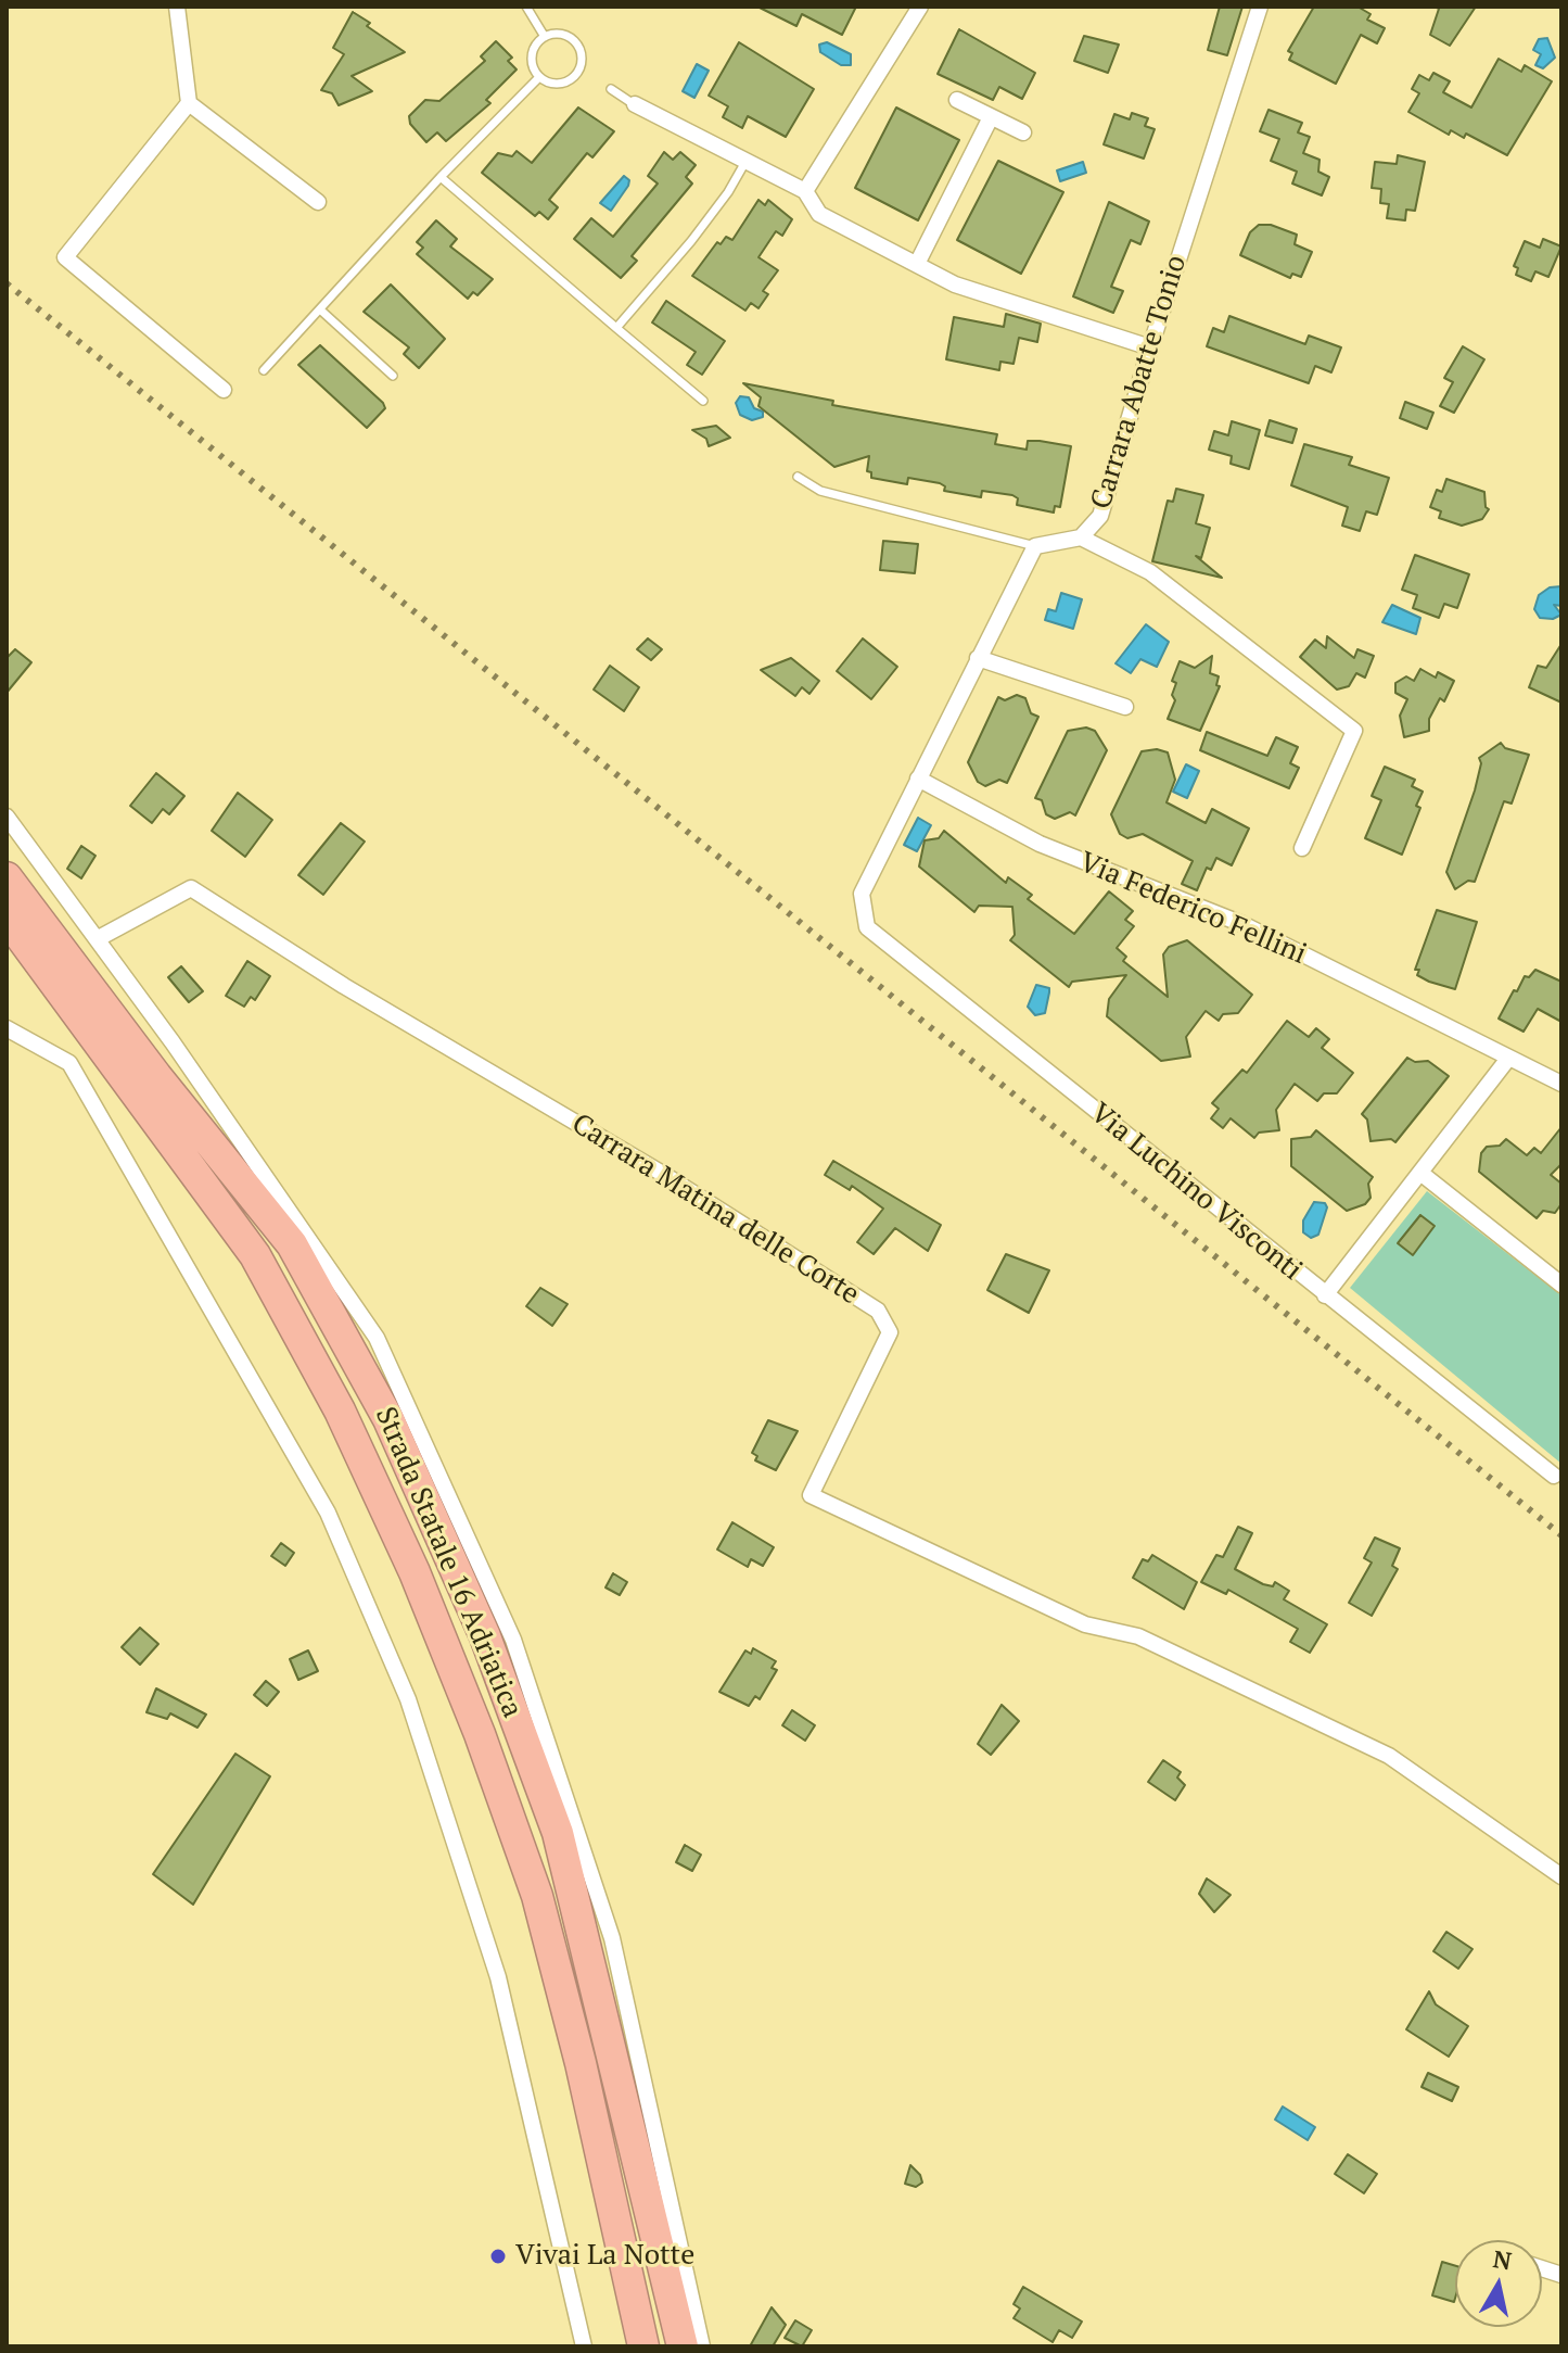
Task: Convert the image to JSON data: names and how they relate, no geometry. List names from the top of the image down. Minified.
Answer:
{"streets":{"highway":["Strada Statale 16 Adriatica"],"street":["Carrara Abatte Tonio","Via Federico Fellini","Via Luchino Visconti","Carrara Matina delle Corte"]},"crossings":[["Via Federico Fellini","Via Luchino Visconti"]],"places":["Vivai La Notte"],"north":"top"}
